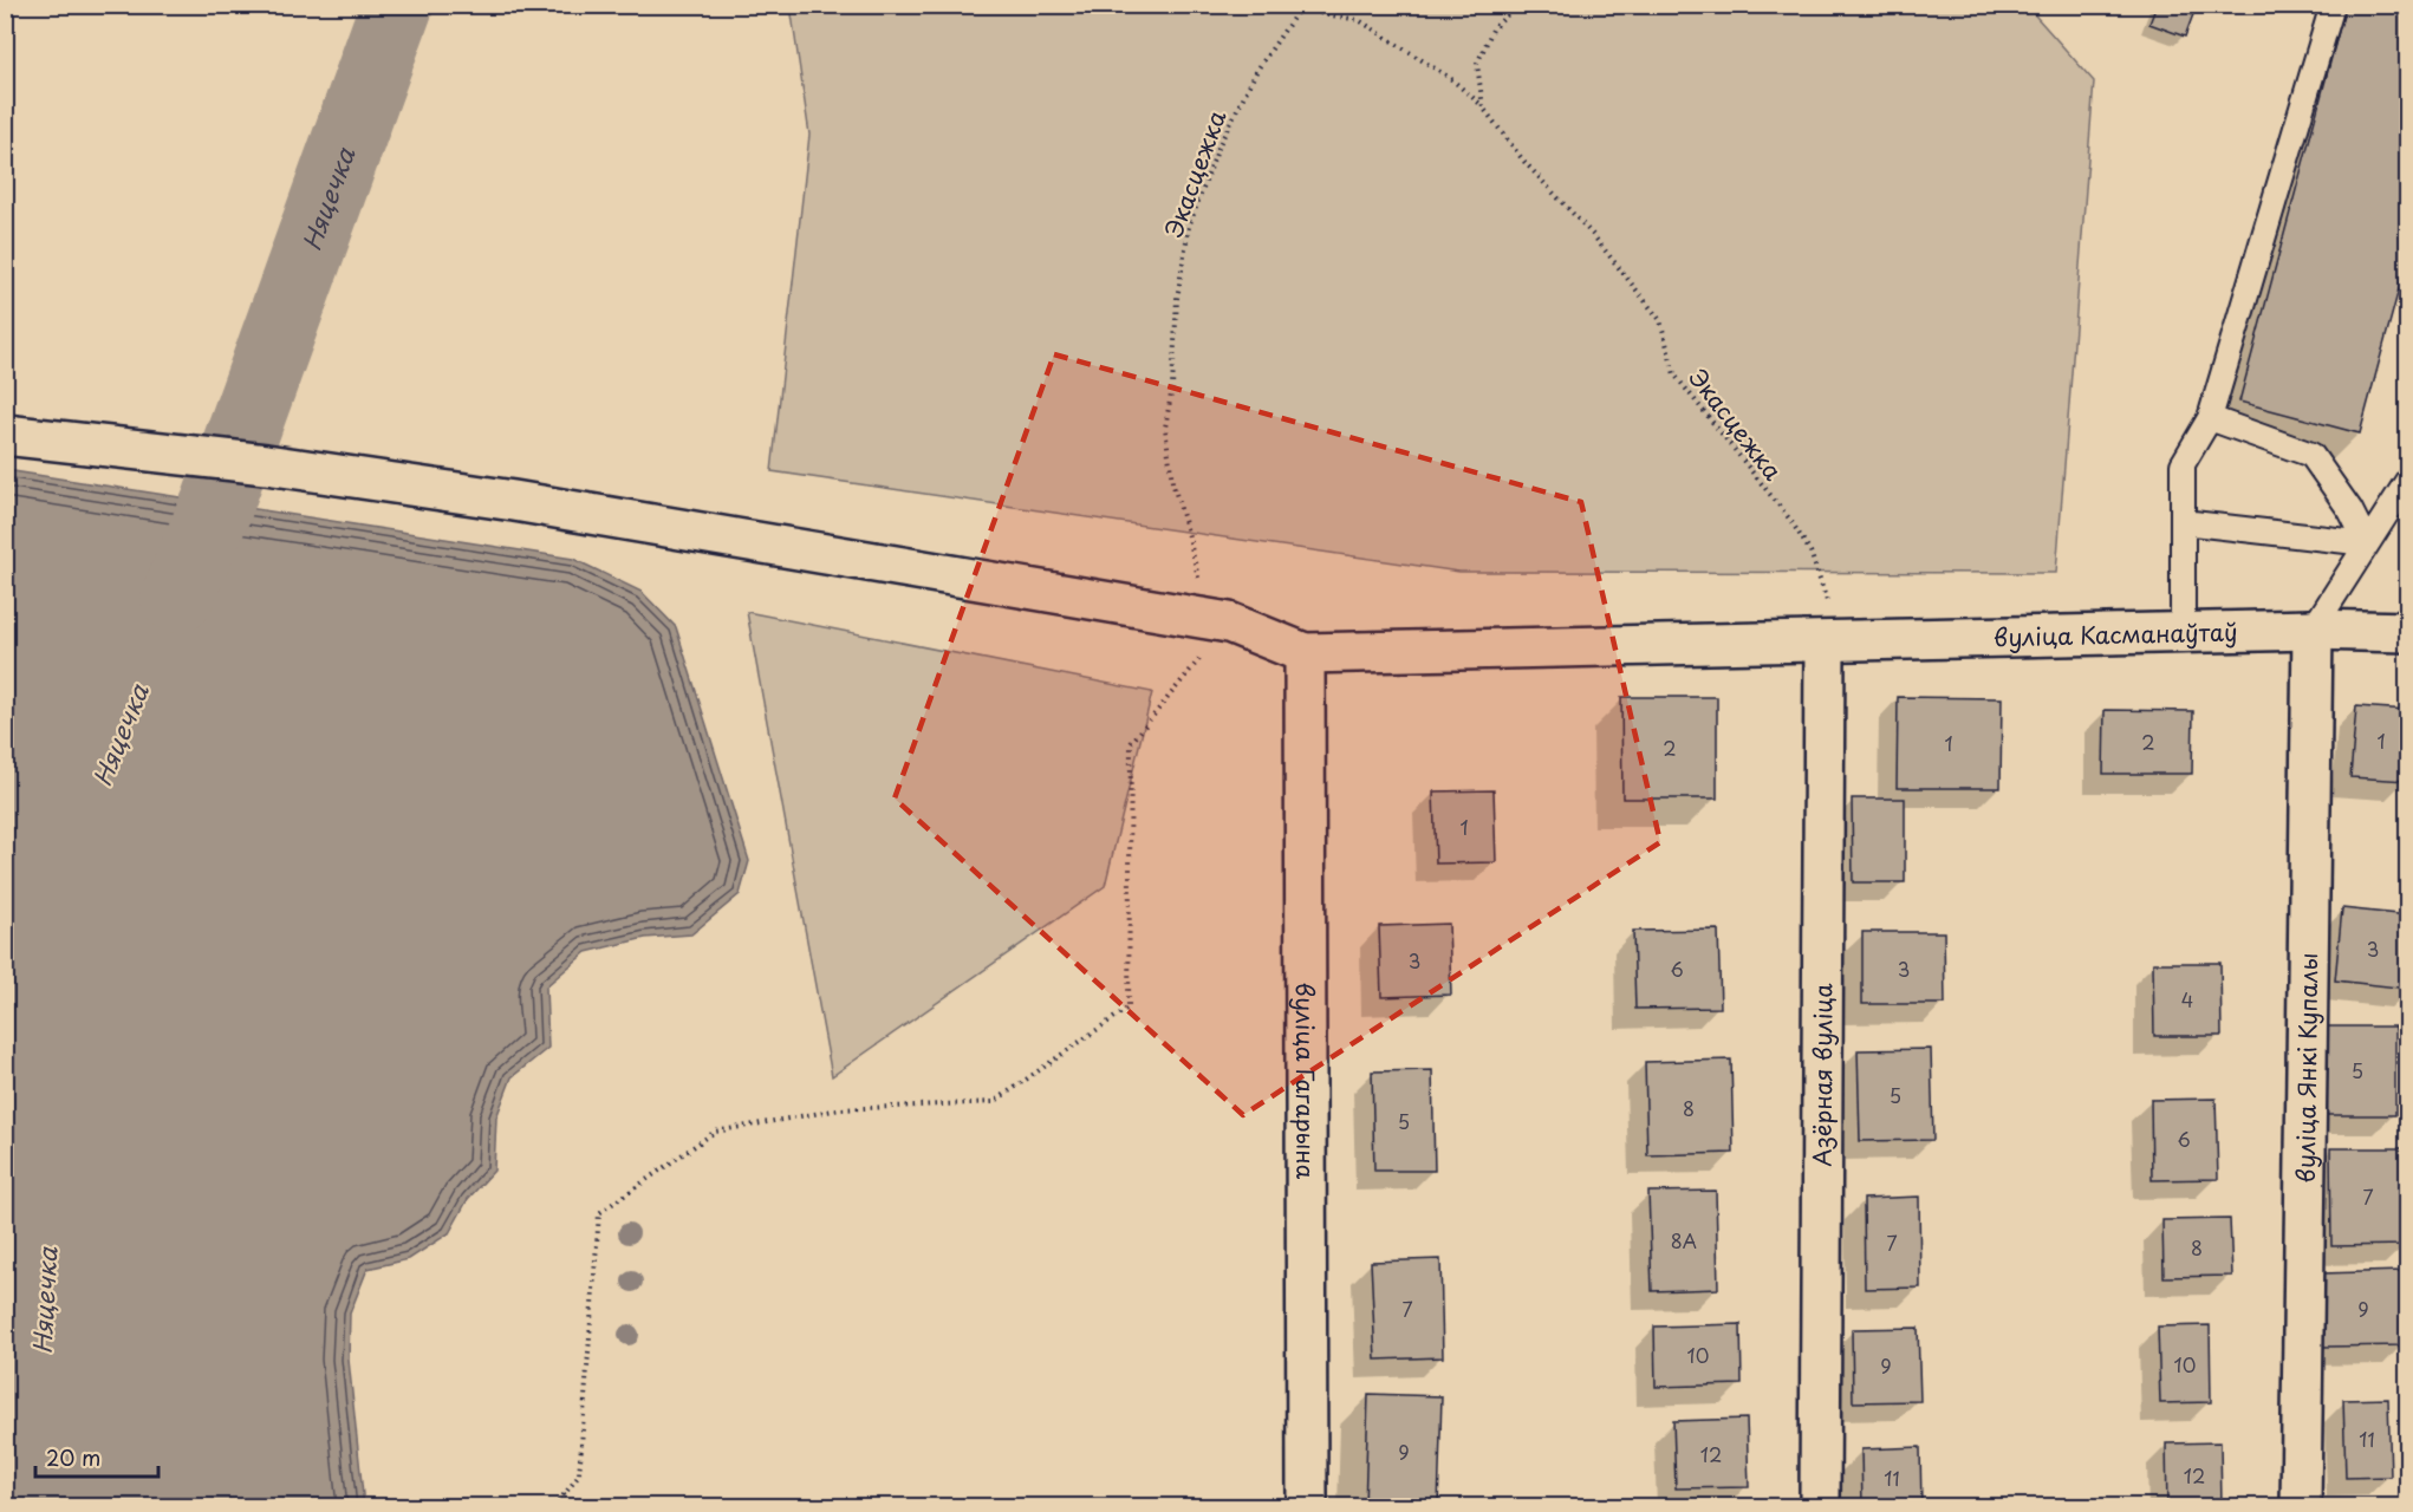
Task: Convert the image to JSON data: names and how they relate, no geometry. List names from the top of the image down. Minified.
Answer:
{"streets":{"street":["вуліца Касманаўтаў","вуліца Янкі Купалы","Азёрная вуліца","вуліца Гагарына"],"path":["Экасцежка"]},"crossings":[["Экасцежка","вуліца Касманаўтаў"],["Экасцежка","Азёрная вуліца"],["вуліца Касманаўтаў","вуліца Янкі Купалы"],["вуліца Касманаўтаў","Азёрная вуліца"],["вуліца Касманаўтаў","вуліца Гагарына"]],"water":["Няцечка"],"house_numbers":["1","2","1","2","1","3","3","6","3","4","5","5","8","5","6","7","8А","7","8","7","9","10","10","9","11","9","12","12","11"],"scale_bar":"20 m"}
